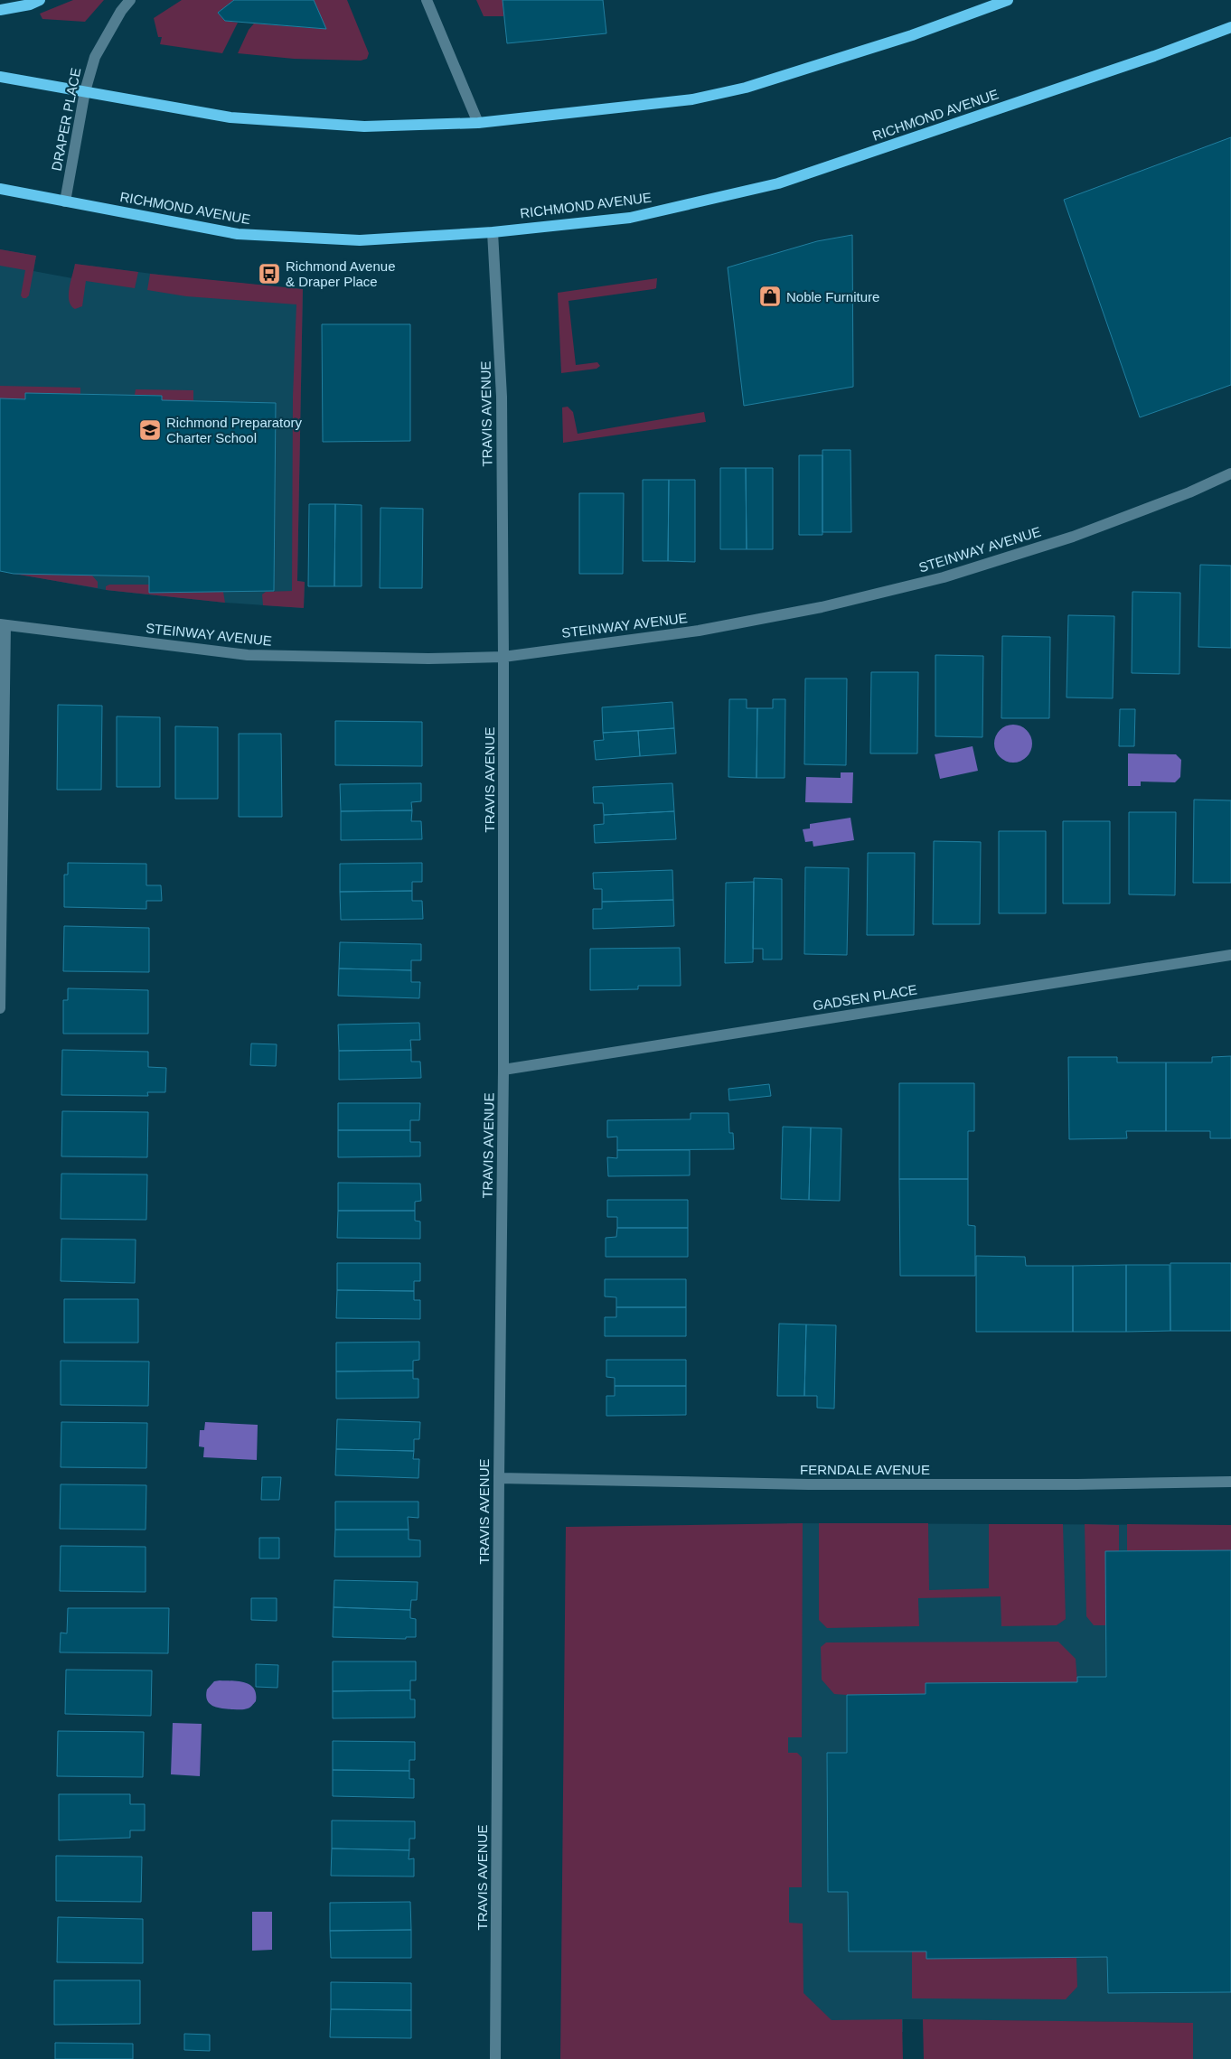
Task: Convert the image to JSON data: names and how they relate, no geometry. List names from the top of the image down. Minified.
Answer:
{"streets":{"main road":["RICHMOND AVENUE"],"street":["DRAPER PLACE","TRAVIS AVENUE","STEINWAY AVENUE","GADSEN PLACE","FERNDALE AVENUE"]},"crossings":[["RICHMOND AVENUE","DRAPER PLACE"],["RICHMOND AVENUE","TRAVIS AVENUE"],["TRAVIS AVENUE","STEINWAY AVENUE"],["TRAVIS AVENUE","GADSEN PLACE"],["TRAVIS AVENUE","FERNDALE AVENUE"]],"places":{"bus stop":["Richmond Avenue & Draper Place"],"shop":["Noble Furniture"],"school or university":["Richmond Preparatory Charter School"]}}
